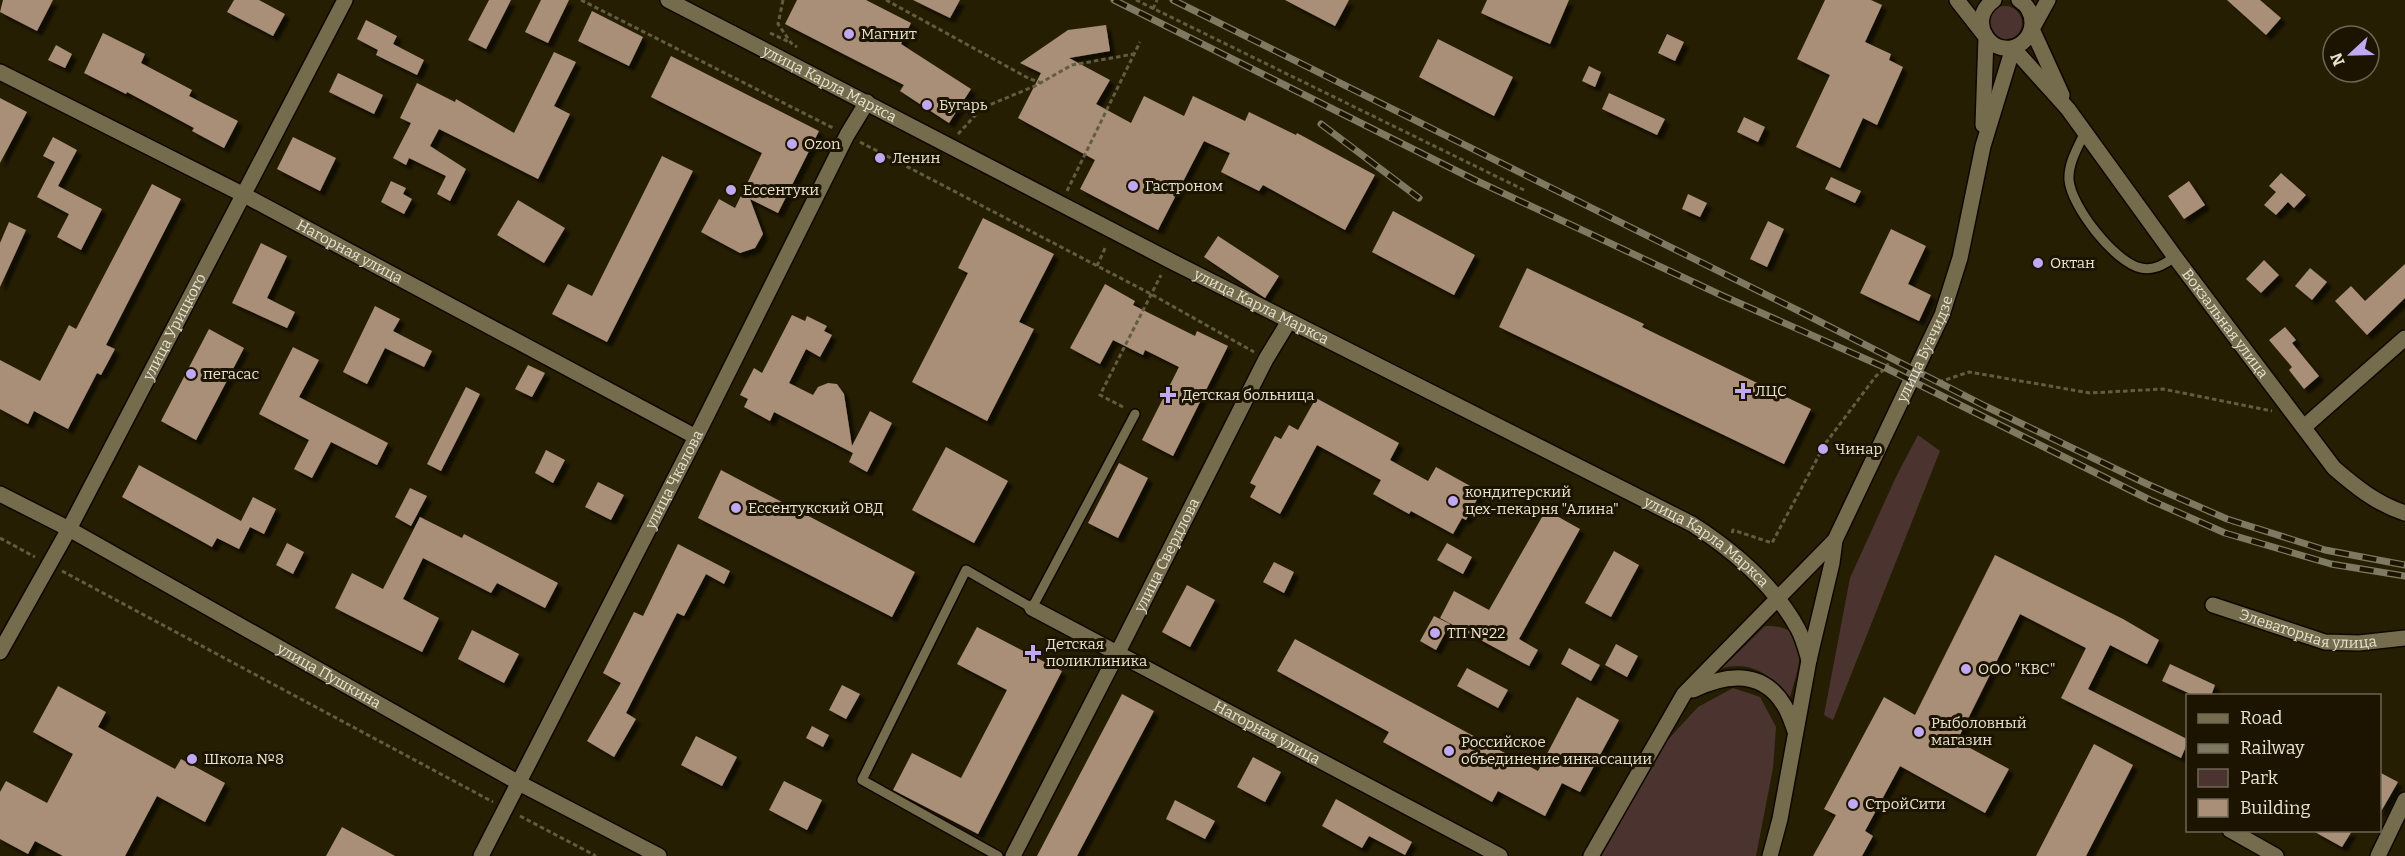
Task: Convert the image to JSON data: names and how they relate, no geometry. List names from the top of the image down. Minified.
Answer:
{"streets":{"street":["улица Карла Маркса","Нагорная улица","Вокзальная улица","улица Урицкого","улица Буачидзе","улица Чкалова","улица Свердлова","Элеваторная улица","улица Пушкина"]},"crossings":[["улица Карла Маркса","улица Буачидзе"],["улица Карла Маркса","улица Чкалова"],["улица Карла Маркса","улица Свердлова"],["Нагорная улица","улица Урицкого"],["Нагорная улица","улица Чкалова"],["Нагорная улица","улица Свердлова"],["улица Урицкого","улица Пушкина"],["улица Чкалова","улица Пушкина"]],"places":{"other":["Магнит","Бугарь","Ozon","Ленин","Гастроном","Ессентуки","Октан","пегасас","Чинар","кондитерский цех-пекарня \"Алина\"","Ессентукский ОВД","ТП №22","ООО \"КВС\"","Рыболовный магазин","Российское объединение инкассации","Школа №8","СтройСити"],"health":["ЛЦС","Детская больница","Детская поликлиника"]},"legend":["Road","Railway","Park","Building"],"north":"left"}
